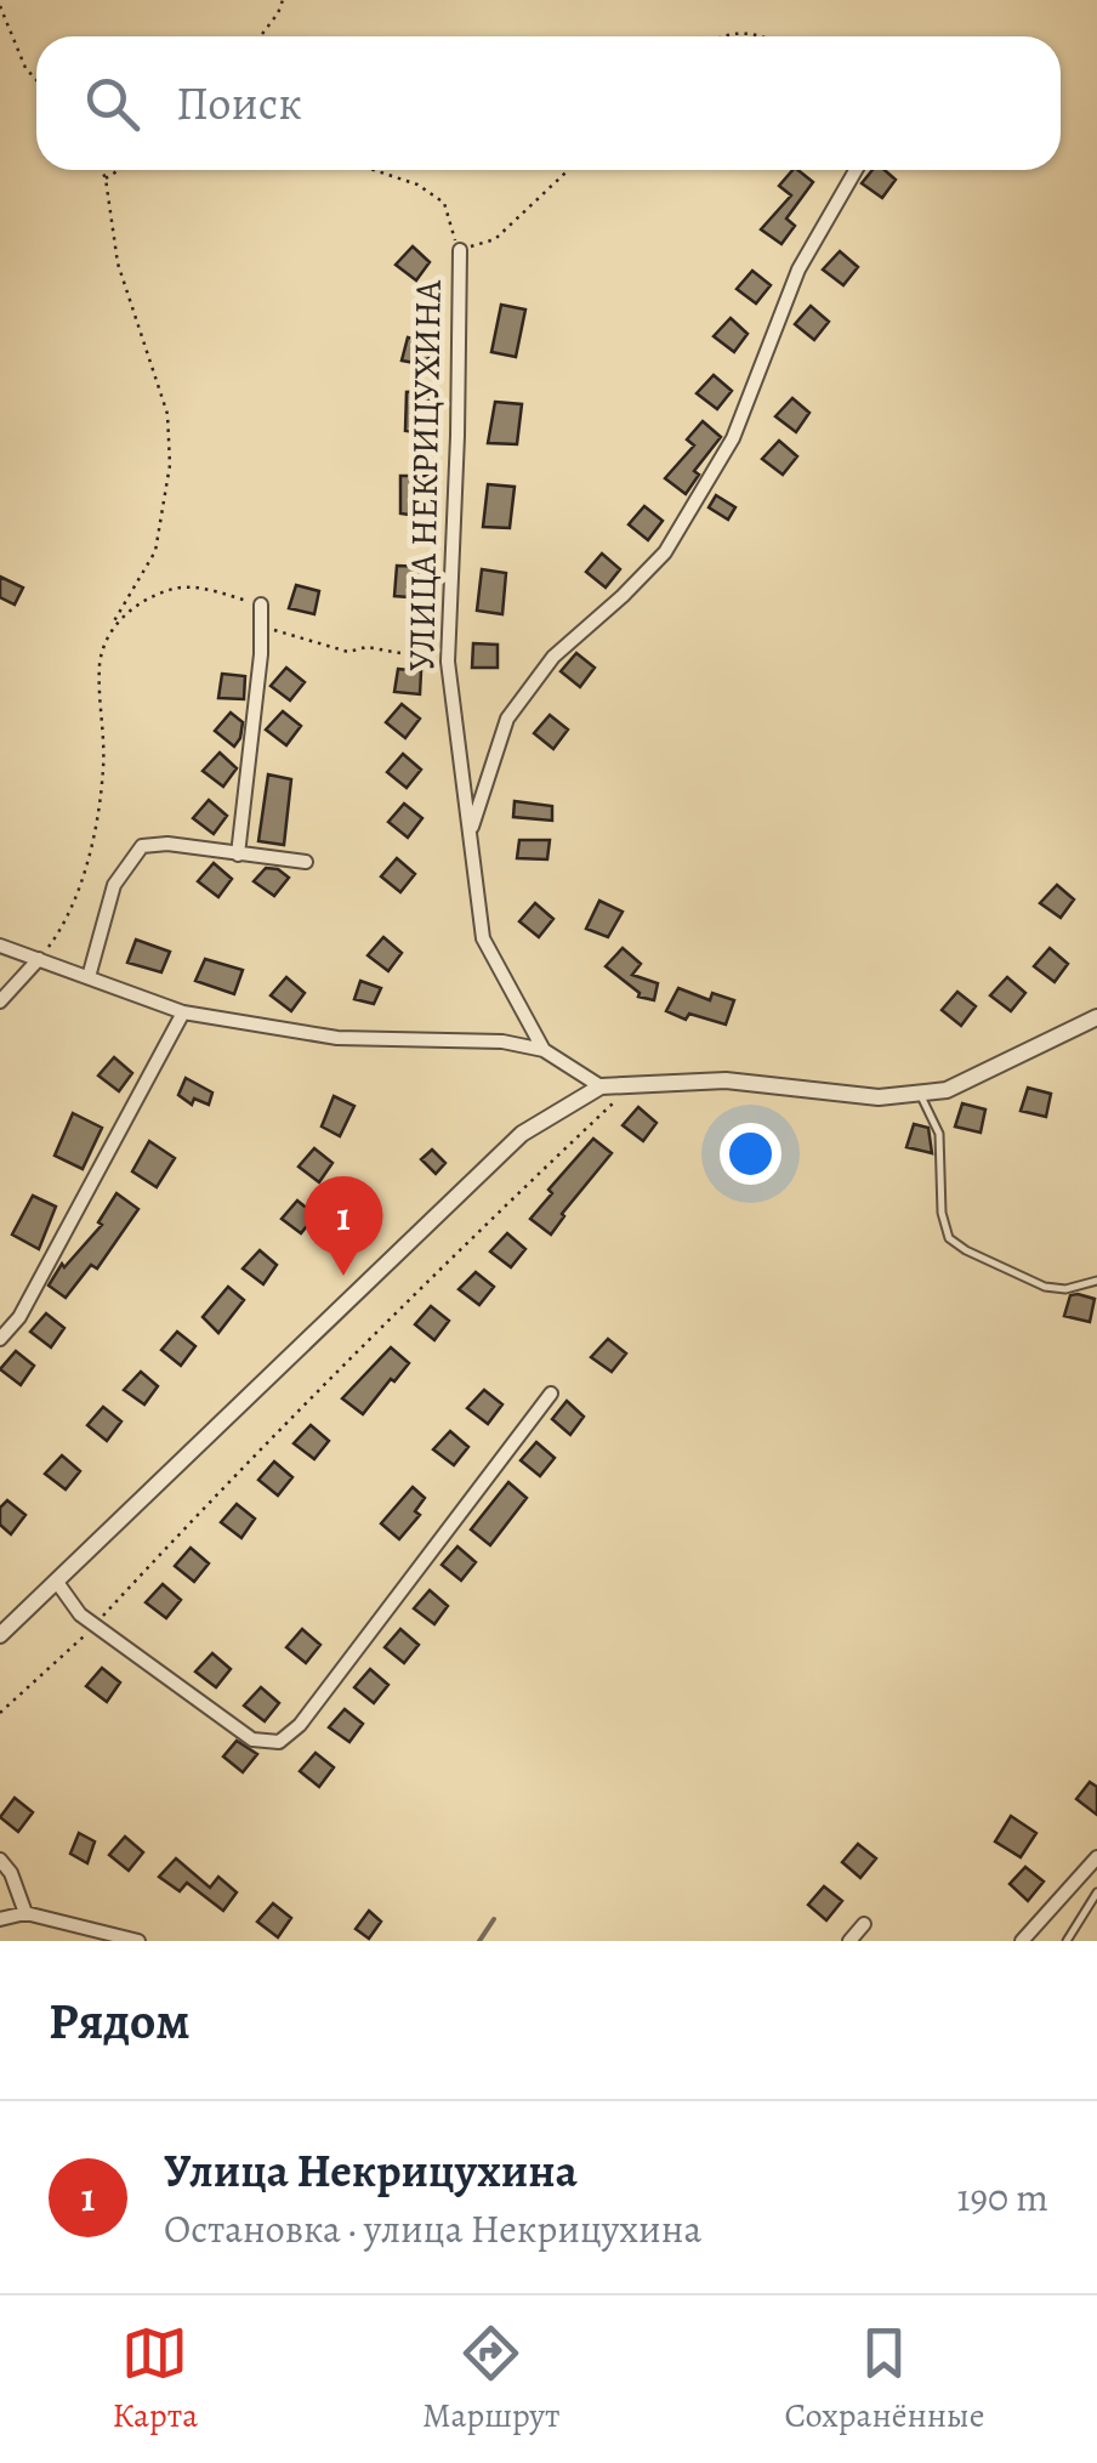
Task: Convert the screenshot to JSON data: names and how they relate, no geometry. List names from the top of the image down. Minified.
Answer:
{"streets":{"street":["УЛИЦА НЕКРИЦУХИНА"]},"page":{"search":"Поиск","pins":"1","heading":"Рядом","list":[{"mark":"1","name":"Улица Некрицухина","note":"Остановка · улица Некрицухина","value":"190 m"}],"nav":["Карта","Маршрут","Сохранённые"]}}
